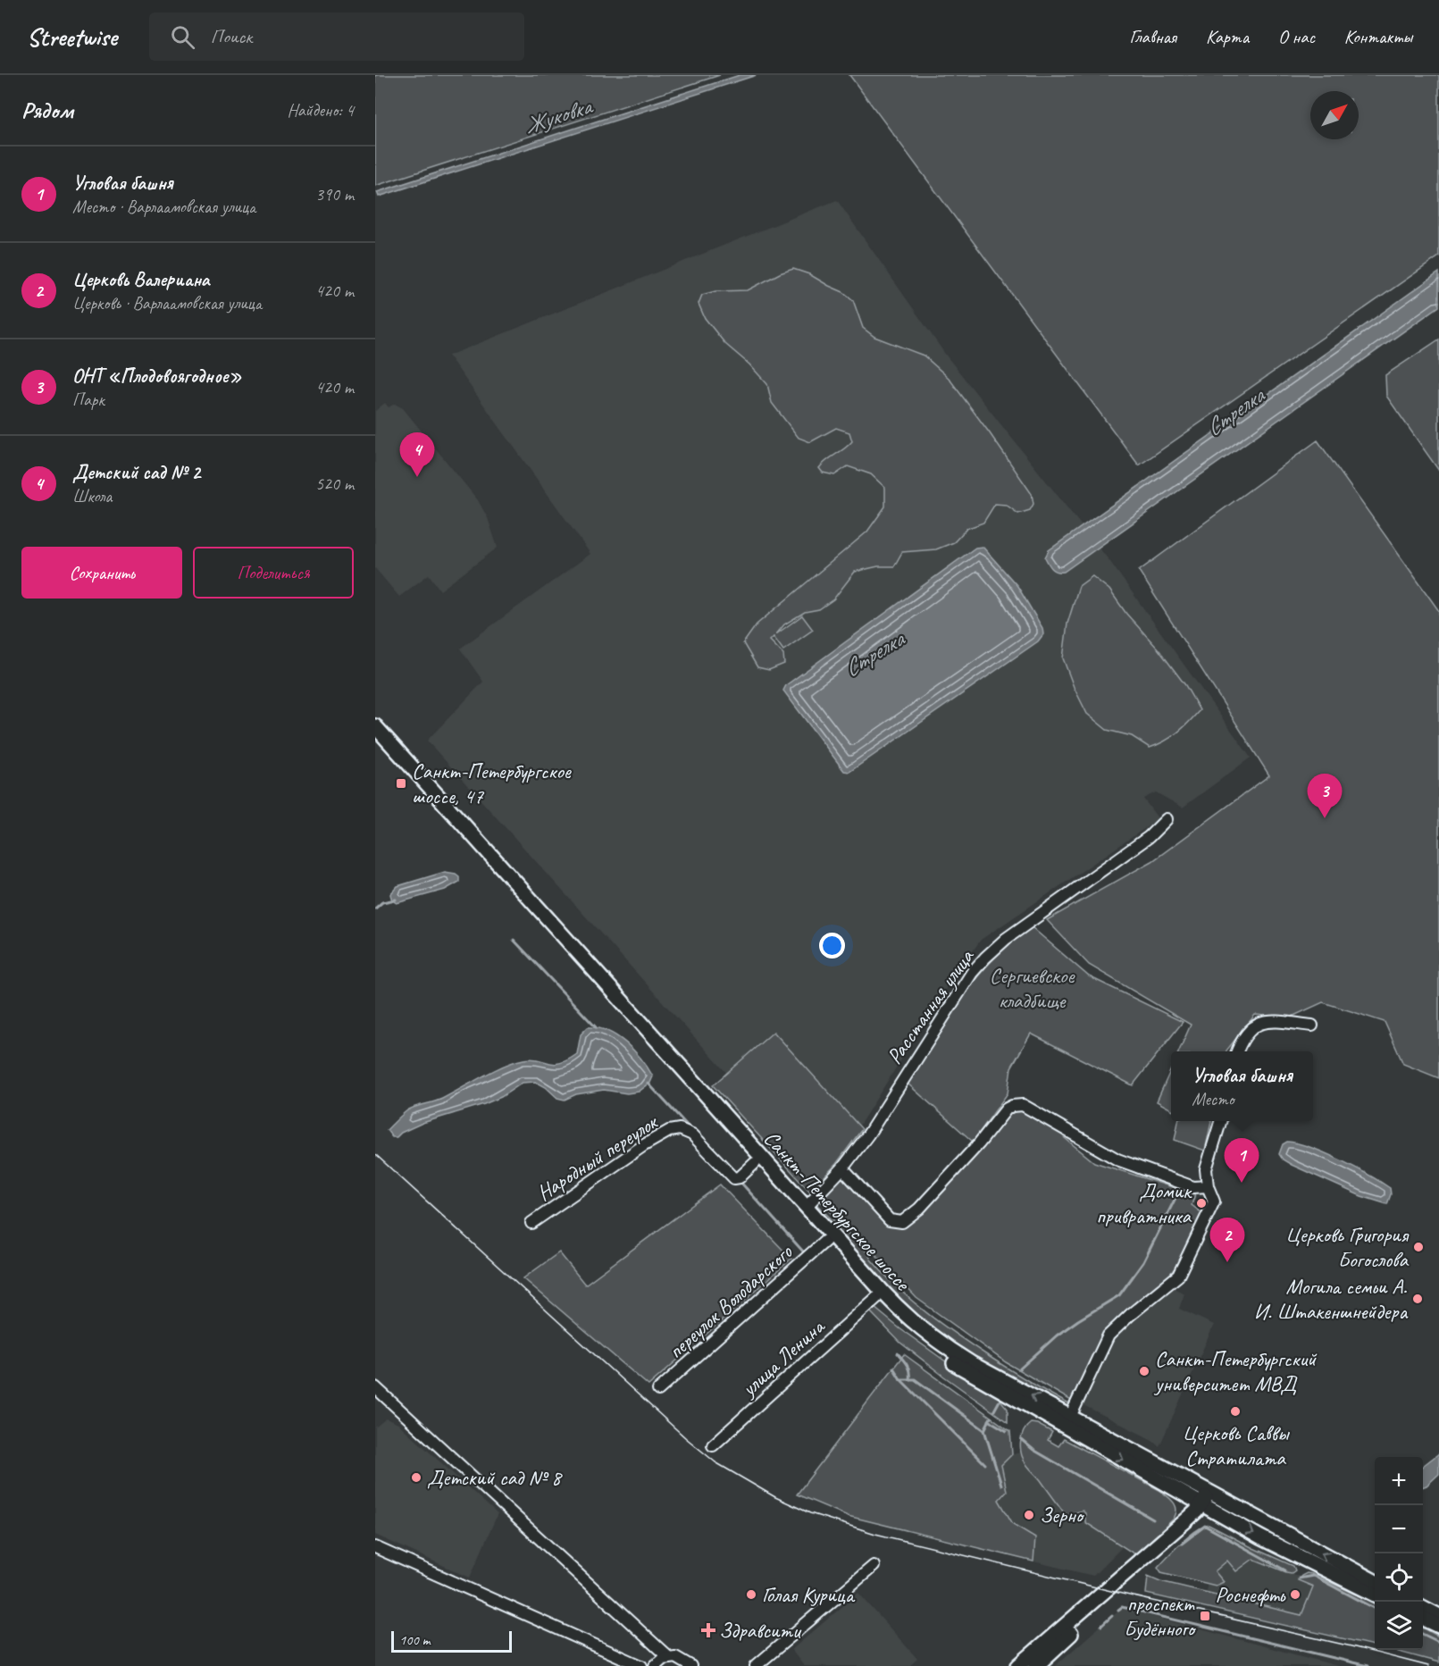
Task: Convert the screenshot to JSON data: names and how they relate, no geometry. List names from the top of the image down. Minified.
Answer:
{"streets":{"main road":["Санкт-Петербургское шоссе"],"street":["Расстанная улица","Народный переулок","переулок Володарского","улица Ленина"]},"crossings":[["Расстанная улица","Санкт-Петербургское шоссе"],["Народный переулок","Санкт-Петербургское шоссе"],["Санкт-Петербургское шоссе","переулок Володарского"],["Санкт-Петербургское шоссе","улица Ленина"]],"water":["Жуковка","Стрелка"],"parks":["Сергиевское кладбище"],"places":{"transit":["Санкт-Петербургское шоссе, 47","проспект Будённого"],"other":["Домик привратника","Церковь Григория Богослова","Могила семьи А. И. Штакеншнейдера","Санкт-Петербургский университет МВД","Церковь Саввы Стратилата","Детский сад № 8","Зерно","Голая Курица","Роснефть"],"health":["Здравсити"]},"scale_bar":"100 m","north":"top right","page":{"header":"Streetwise","search":"Поиск","nav":["Главная","Карта","О нас","Контакты"],"heading":["Рядом","Найдено: 4"],"list":[{"mark":"1","name":"Угловая башня","note":"Место · Варлаамовская улица","value":"390 m"},{"mark":"2","name":"Церковь Валериана","note":"Церковь · Варлаамовская улица","value":"420 m"},{"mark":"3","name":"ОНТ «Плодовоягодное»","note":"Парк","value":"420 m"},{"mark":"4","name":"Детский сад № 2","note":"Школа","value":"520 m"}],"pins":["4","3","1","2"],"buttons":["Сохранить","Поделиться"],"popup":["Угловая башня","Место"],"map_buttons":["+","−"],"scale":"100 m"}}
